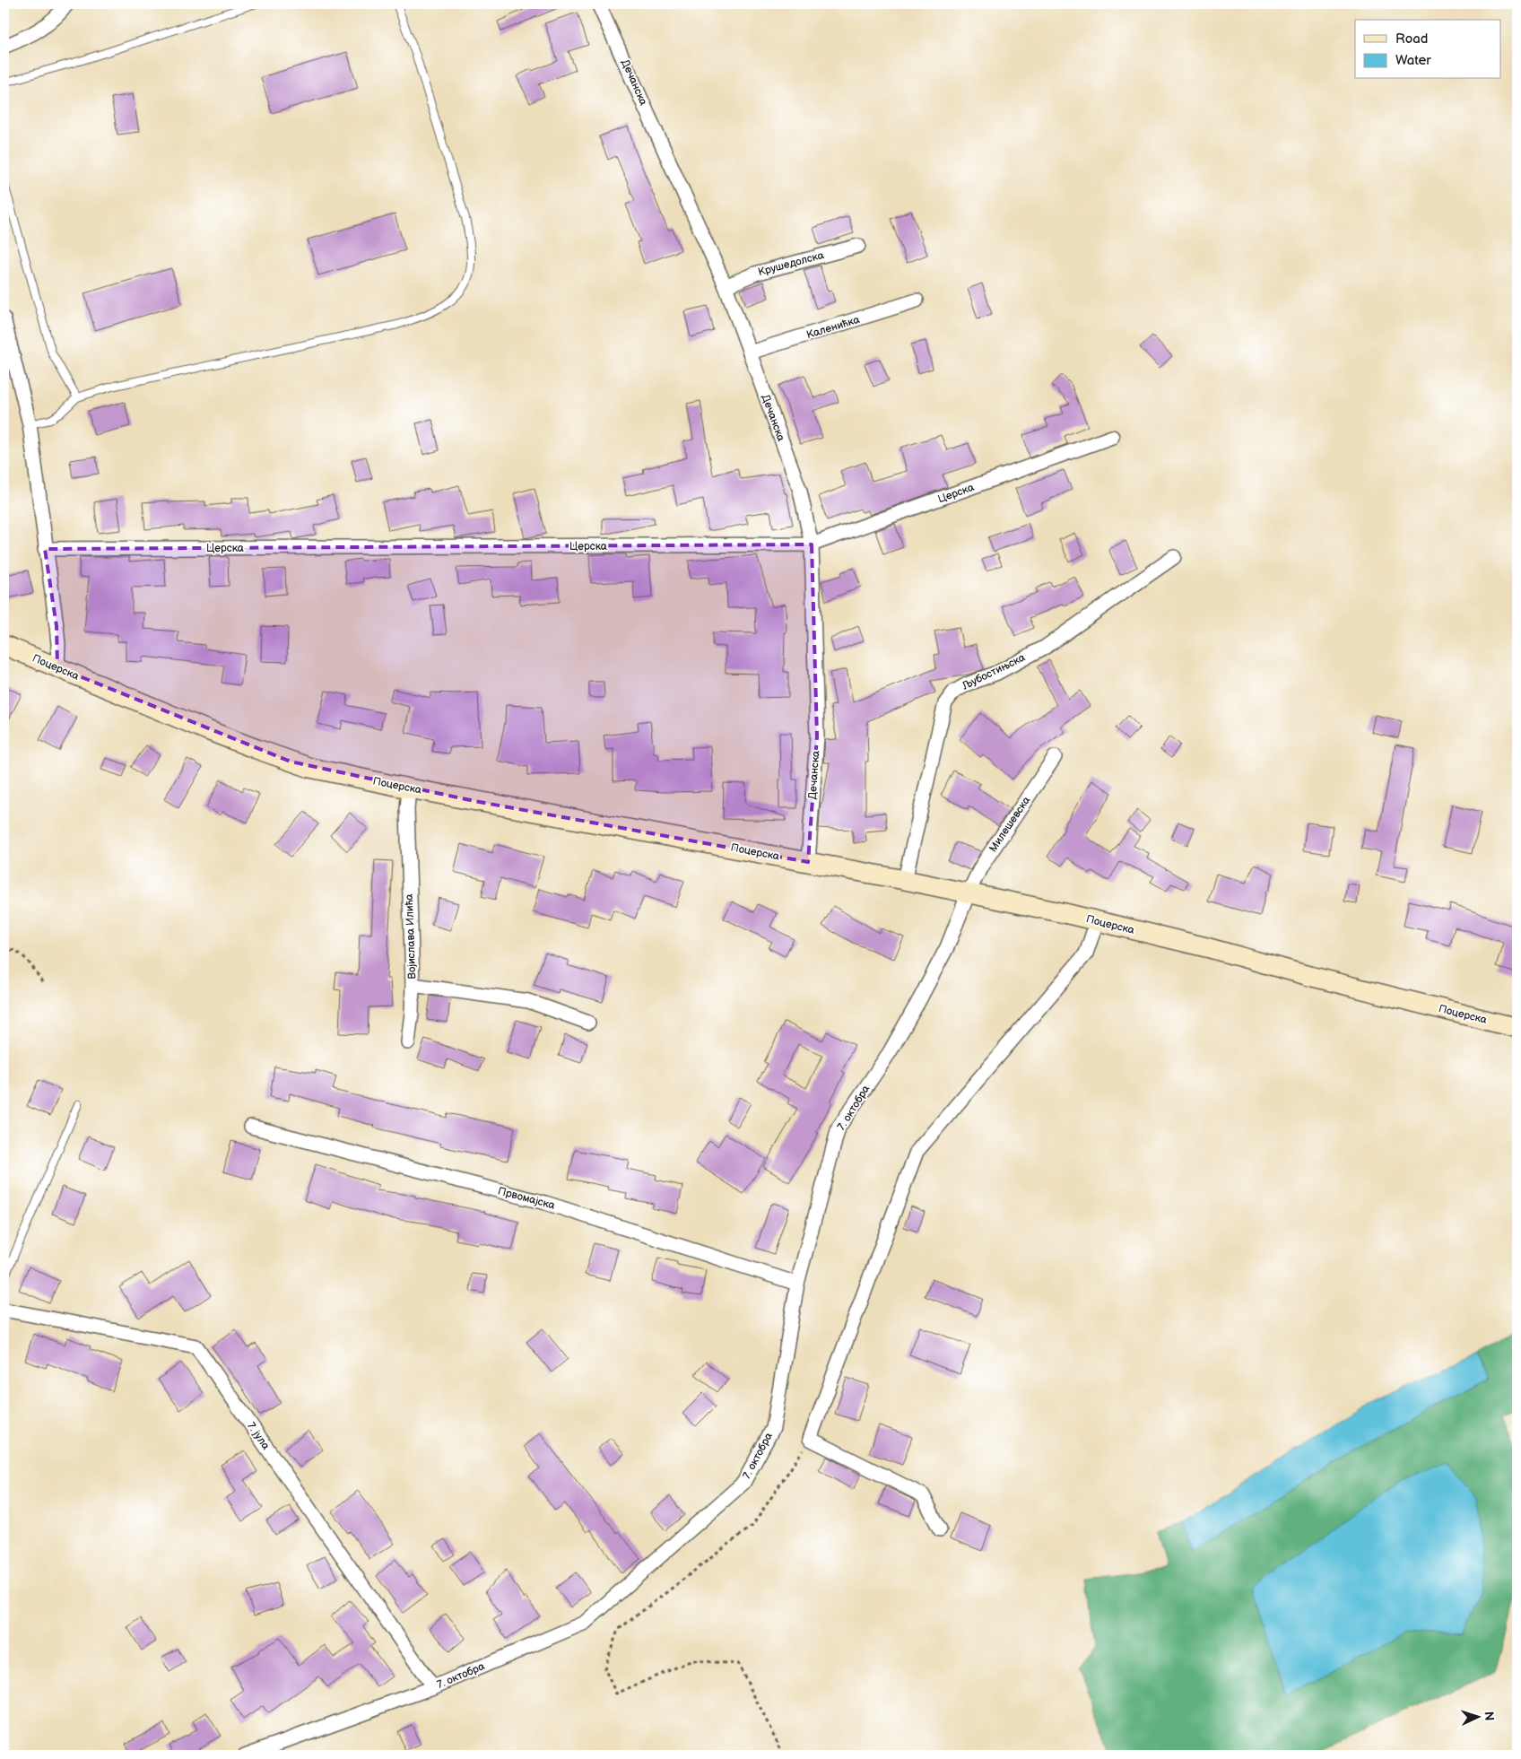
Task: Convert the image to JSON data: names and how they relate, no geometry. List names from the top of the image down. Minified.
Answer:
{"streets":{"main road":["Поцерска"],"street":["Дечанска","Крушедолска","Каленићка","Церска","Љубостињска","Милешевска","Војислава Илића","7. октобра","Првомајска","7. јула"]},"crossings":[["Дечанска","Крушедолска"],["Дечанска","Каленићка"],["Дечанска","Церска"],["Дечанска","Поцерска"],["Поцерска","Љубостињска"],["Поцерска","Милешевска"],["Поцерска","Војислава Илића"],["Поцерска","7. октобра"],["Милешевска","7. октобра"],["7. октобра","Првомајска"],["7. октобра","7. јула"]],"legend":["Road","Water"],"north":"right"}
